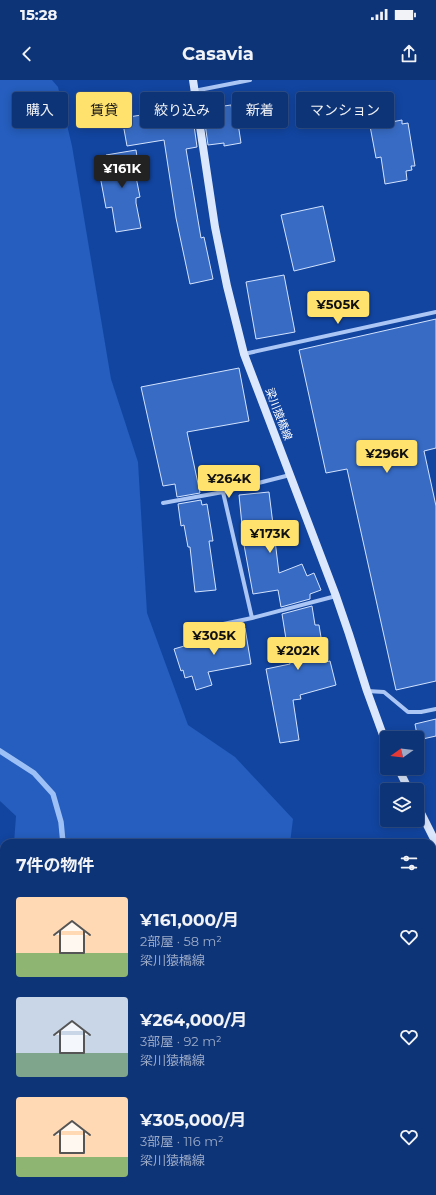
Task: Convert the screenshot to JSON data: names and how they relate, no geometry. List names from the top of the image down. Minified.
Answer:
{"streets":{"main road":["梁川猿橋線"]},"north":"left","page":{"status":"15:28","header":"Casavia","chip":["購入","賃貸","絞り込み","新着","マンション"],"price":["¥161K","¥505K","¥296K","¥264K","¥173K","¥305K","¥202K"],"heading":"7件の物件","list":[{"name":"¥161,000/月","note":"2部屋 · 58 m² · 梁川猿橋線"},{"name":"¥264,000/月","note":"3部屋 · 92 m² · 梁川猿橋線"},{"name":"¥305,000/月","note":"3部屋 · 116 m² · 梁川猿橋線"}]}}
